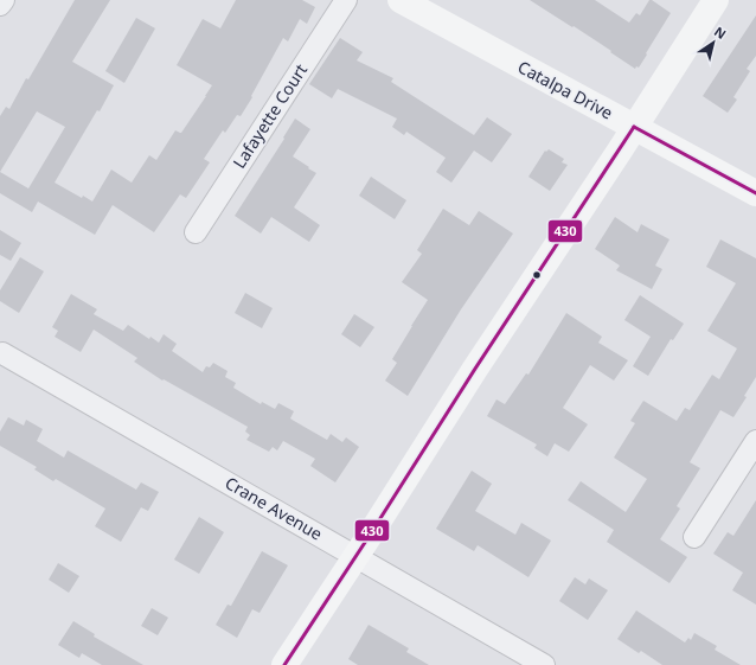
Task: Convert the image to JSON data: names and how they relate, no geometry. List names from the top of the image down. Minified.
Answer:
{"streets":{"street":["Catalpa Drive","Lafayette Court","Crane Avenue"]},"lines":["transit line 430"],"north":"top right"}
